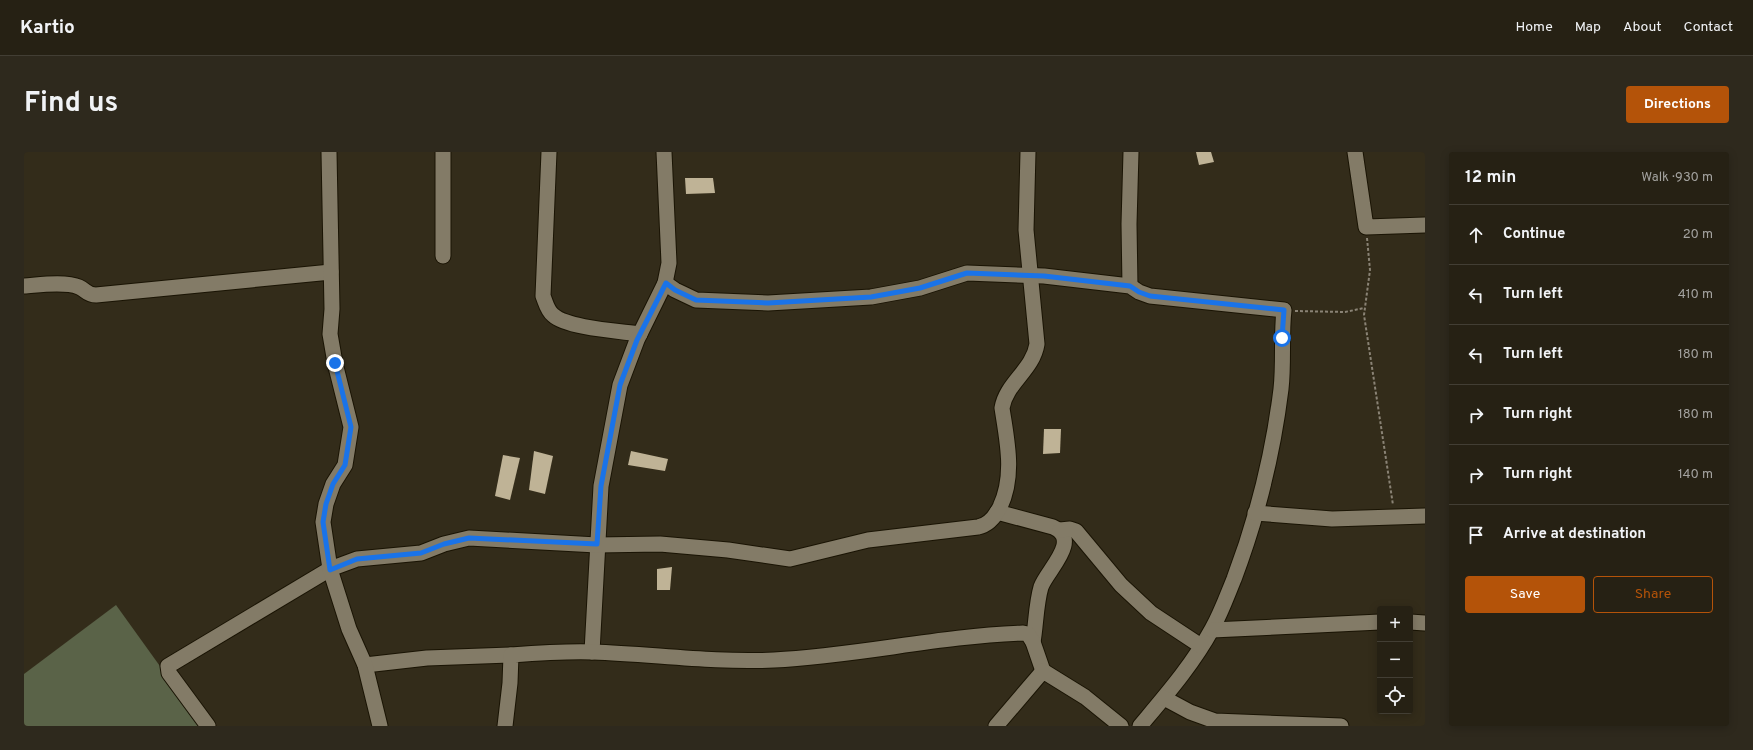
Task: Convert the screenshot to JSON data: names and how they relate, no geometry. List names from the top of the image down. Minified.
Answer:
{"page":{"header":"Kartio","nav":["Home","Map","About","Contact"],"title":"Find us","buttons":["Directions",["Save","Share"]],"heading":["12 min","Walk · 930 m"],"list":[["Continue","20 m"],["Turn left","410 m"],["Turn left","180 m"],["Turn right","180 m"],["Turn right","140 m"],"Arrive at destination"],"map_buttons":["+","−"]}}
